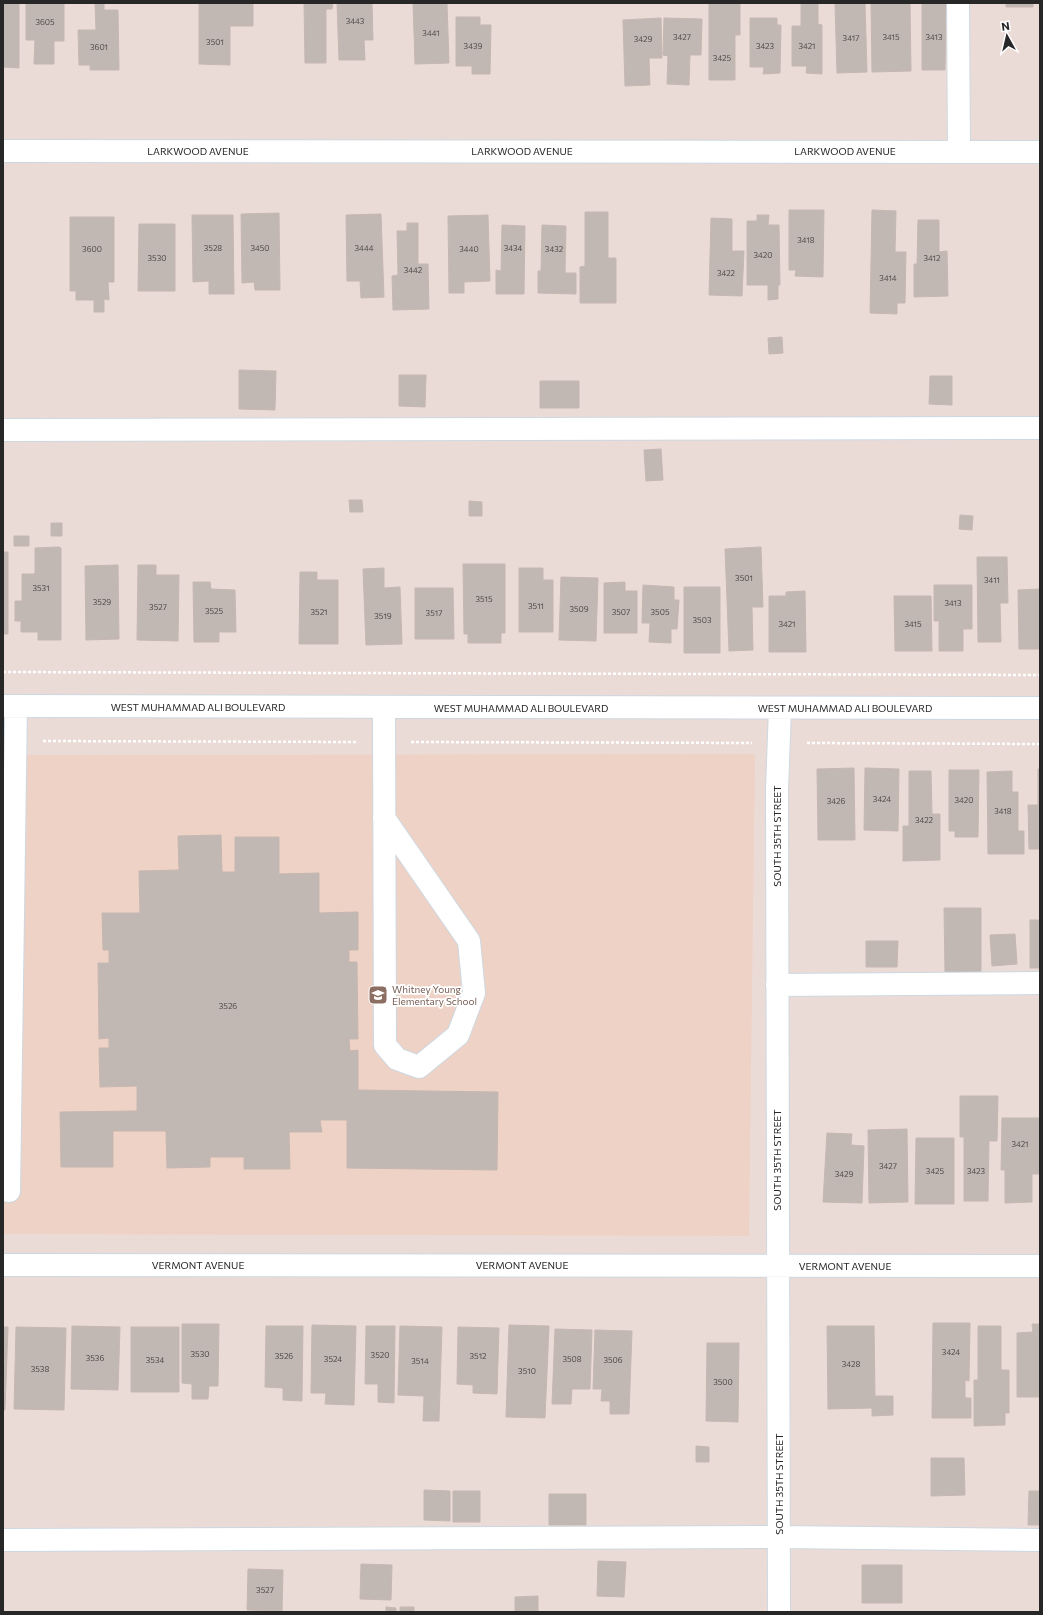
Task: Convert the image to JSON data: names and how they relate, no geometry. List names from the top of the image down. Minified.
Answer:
{"streets":{"street":["LARKWOOD AVENUE","WEST MUHAMMAD ALI BOULEVARD","SOUTH 35TH STREET","VERMONT AVENUE"]},"crossings":[["WEST MUHAMMAD ALI BOULEVARD","SOUTH 35TH STREET"],["SOUTH 35TH STREET","VERMONT AVENUE"]],"places":{"school or university":["Whitney Young Elementary School"]},"house_numbers":["3443","3605","3441","3427","3415","3413","3417","3429","3501","3439","3423","3421","3601","3425","3418","3528","3450","3444","3434","3600","3440","3432","3420","3530","3412","3442","3422","3414","3501","3411","3531","3515","3529","3413","3511","3527","3509","3525","3521","3507","3505","3517","3519","3503","3421","3415","3424","3420","3426","3418","3422","3526","3421","3427","3425","3423","3429","3424","3530","3520","3526","3512","3536","3524","3508","3534","3506","3514","3428","3538","3510","3500","3527"],"north":"top"}
